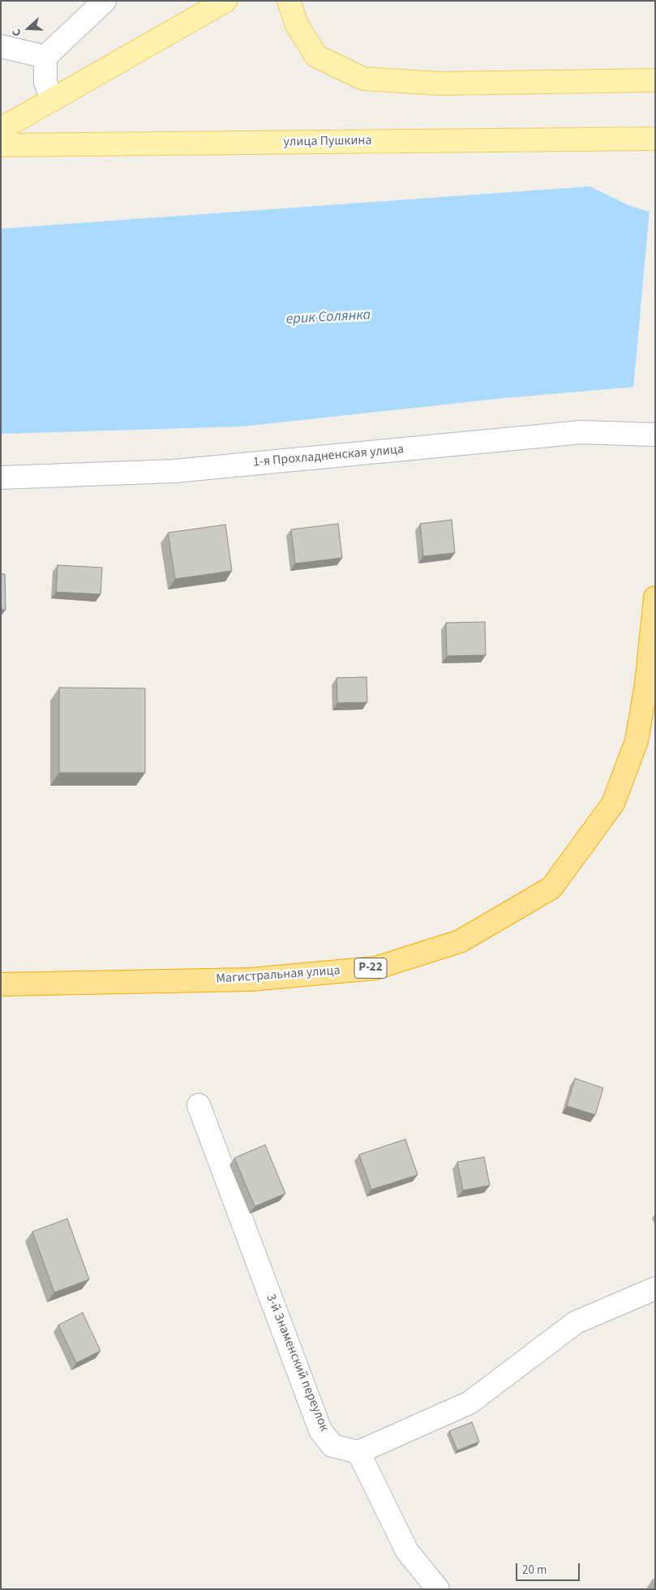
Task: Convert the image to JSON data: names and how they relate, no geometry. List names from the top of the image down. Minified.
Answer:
{"streets":{"highway":["Р-22","Магистральная улица"],"main road":["улица Пушкина"],"street":["1-я Прохладненская улица","3-й Знаменский переулок"]},"water":["ерик Солянка"],"scale_bar":"20 m","north":"left"}
